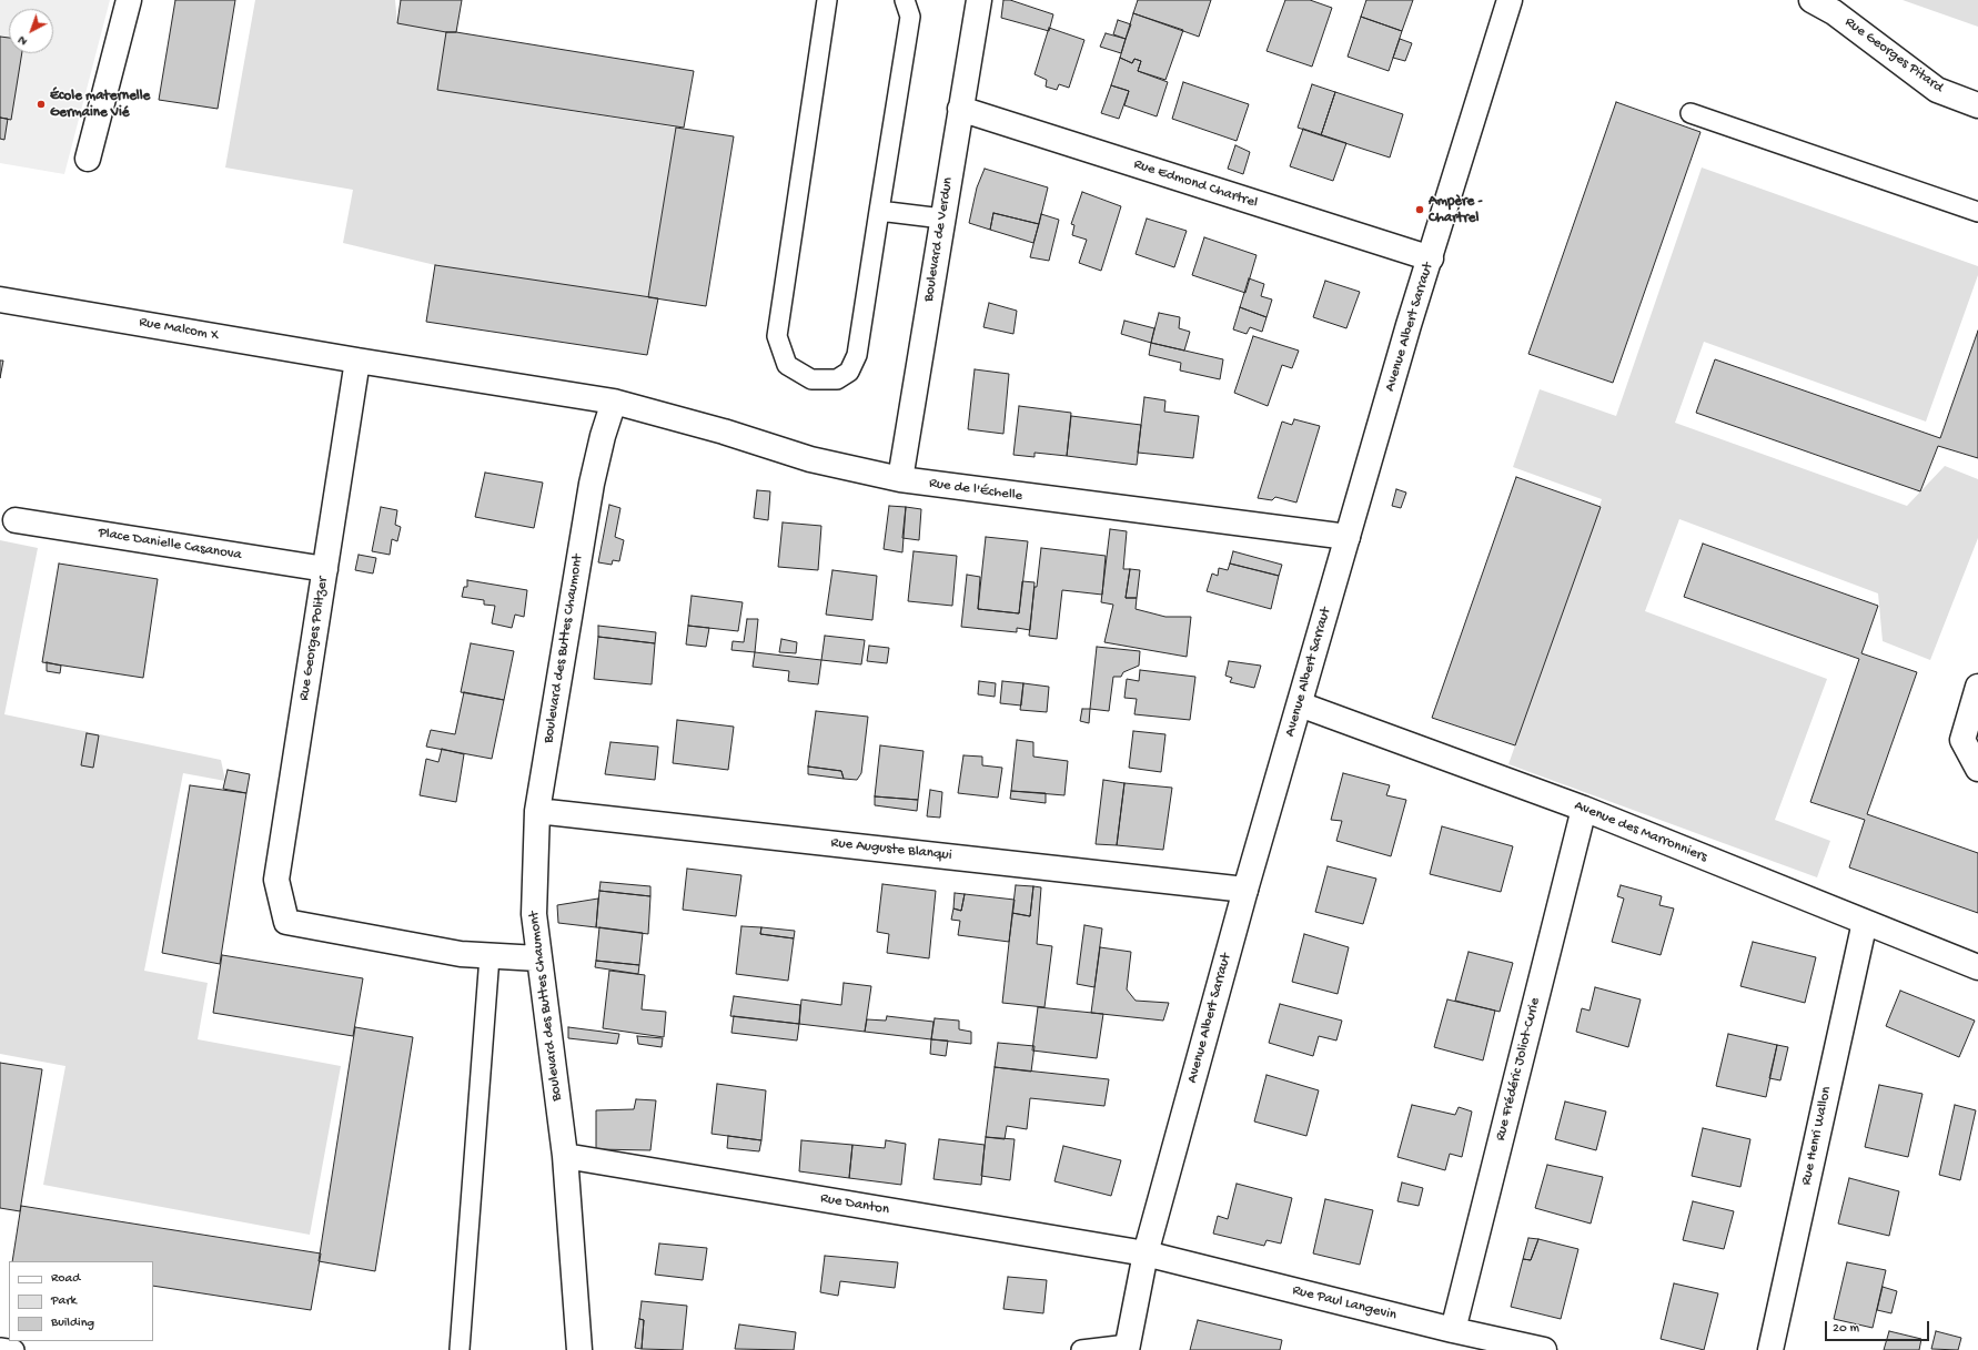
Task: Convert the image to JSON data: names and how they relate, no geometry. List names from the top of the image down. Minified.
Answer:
{"streets":{"street":["Rue Georges Pitard","Rue Edmond Chartrel","Boulevard de Verdun","Avenue Albert Sarraut","Rue Malcom X","Rue de l'Échelle","Place Danielle Casanova","Rue Georges Politzer","Boulevard des Buttes Chaumont","Avenue des Marronniers","Rue Auguste Blanqui","Rue Frédéric Joliot-Curie","Rue Henri Wallon","Rue Danton","Rue Paul Langevin"]},"crossings":[["Rue Edmond Chartrel","Boulevard de Verdun"],["Rue Edmond Chartrel","Avenue Albert Sarraut"],["Boulevard de Verdun","Rue de l'Échelle"],["Avenue Albert Sarraut","Rue de l'Échelle"],["Avenue Albert Sarraut","Avenue des Marronniers"],["Avenue Albert Sarraut","Rue Auguste Blanqui"],["Avenue Albert Sarraut","Rue Danton"],["Avenue Albert Sarraut","Rue Paul Langevin"],["Rue Malcom X","Rue Georges Politzer"],["Rue de l'Échelle","Boulevard des Buttes Chaumont"],["Place Danielle Casanova","Rue Georges Politzer"],["Rue Georges Politzer","Boulevard des Buttes Chaumont"],["Boulevard des Buttes Chaumont","Rue Auguste Blanqui"],["Boulevard des Buttes Chaumont","Rue Danton"],["Avenue des Marronniers","Rue Frédéric Joliot-Curie"],["Avenue des Marronniers","Rue Henri Wallon"],["Rue Frédéric Joliot-Curie","Rue Paul Langevin"],["Rue Danton","Rue Paul Langevin"]],"places":["École maternelle Germaine Vié","Ampère - Chartrel"],"legend":["Road","Park","Building"],"scale_bar":"20 m","north":"bottom left"}
